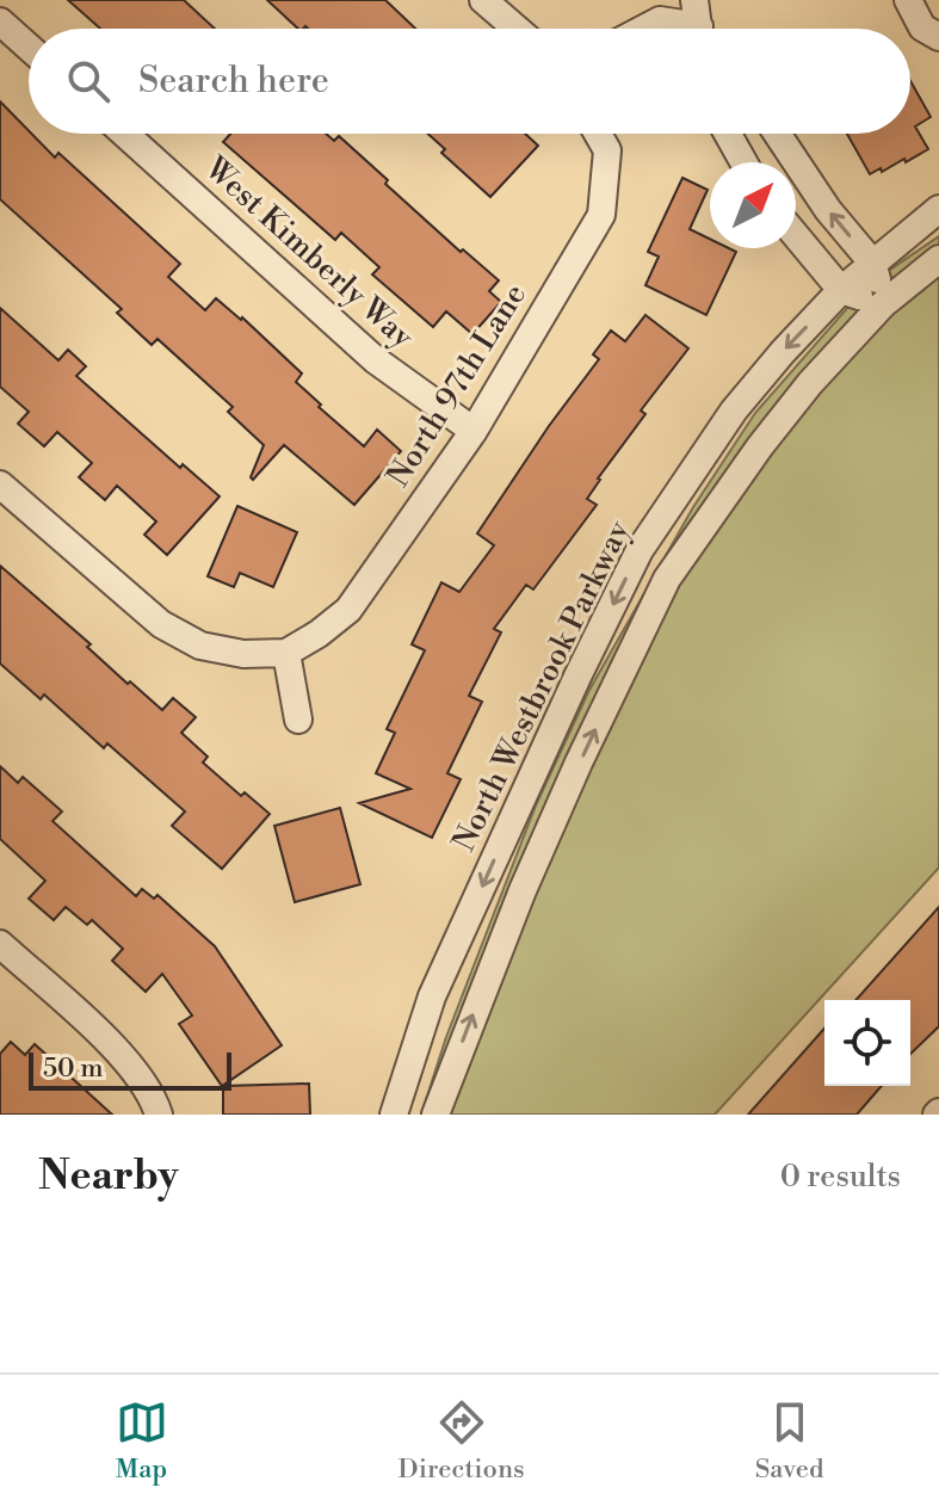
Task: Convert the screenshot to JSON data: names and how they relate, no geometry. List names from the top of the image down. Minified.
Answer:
{"streets":{"street":["West Kimberly Way","North 97th Lane","North Westbrook Parkway"]},"crossings":[["West Kimberly Way","North 97th Lane"]],"scale_bar":"50 m","north":"top right","page":{"search":"Search here","scale":"50 m","heading":["Nearby","0 results"],"nav":["Map","Directions","Saved"]}}
